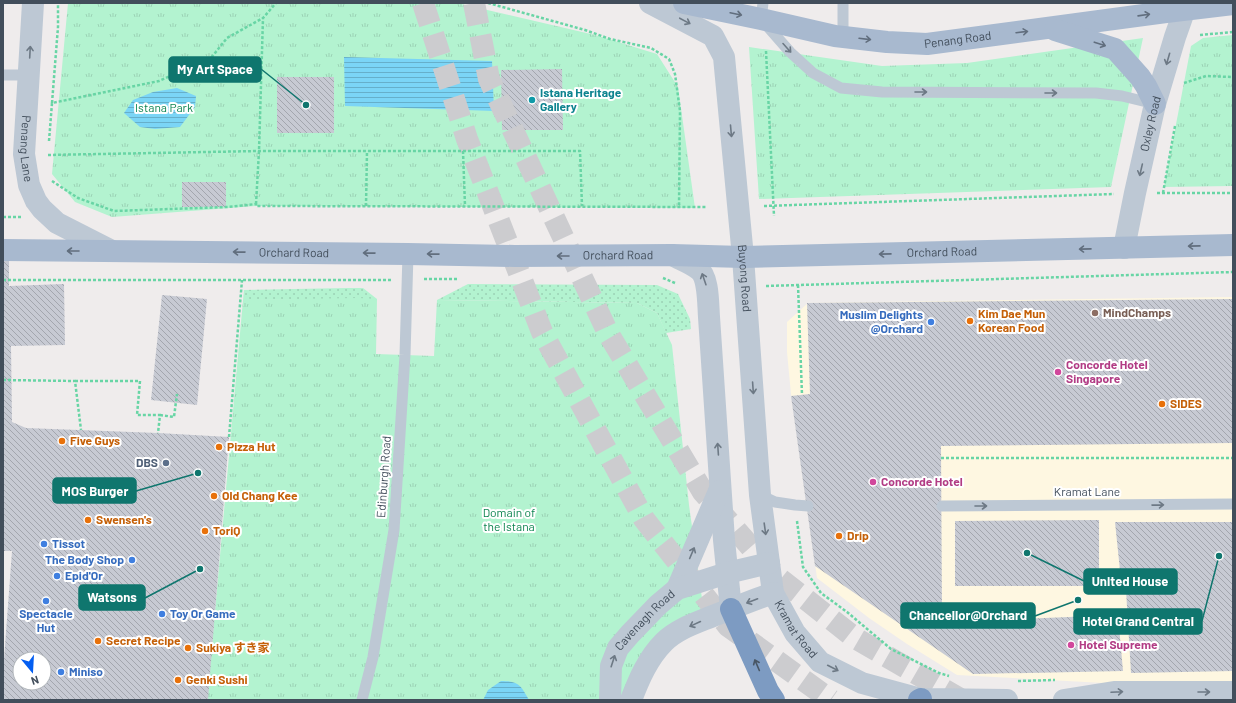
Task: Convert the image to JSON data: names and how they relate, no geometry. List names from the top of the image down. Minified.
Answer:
{"streets":{"main road":["Penang Road","Orchard Road"],"street":["Oxley Road","Penang Lane","Buyong Road","Cavenagh Road","Kramat Road"],"lane":["Edinburgh Road","Kramat Lane"]},"crossings":[["Penang Road","Oxley Road"],["Oxley Road","Orchard Road"],["Penang Lane","Orchard Road"],["Orchard Road","Buyong Road"],["Orchard Road","Edinburgh Road"],["Buyong Road","Cavenagh Road"],["Buyong Road","Kramat Road"]],"one_way":["Penang Road","Oxley Road","Orchard Road","Kramat Lane","Kramat Road"],"parks":["Istana Park","Domain of the Istana"],"places":["Istana Heritage Gallery","My Art Space","MindChamps","Kim Dae Mun Korean Food","Muslim Delights @Orchard","Concorde Hotel Singapore","SIDES","Five Guys","Pizza Hut","DBS","MOS Burger","Concorde Hotel","Old Chang Kee","Swensen's","ToriQ","Drip","Tissot","United House","Hotel Grand Central","The Body Shop","Watsons","Epid'Or","Chancellor@Orchard","Spectacle Hut","Toy Or Game","Secret Recipe","Hotel Supreme","Sukiya すき家","Miniso","Genki Sushi"],"north":"bottom"}
